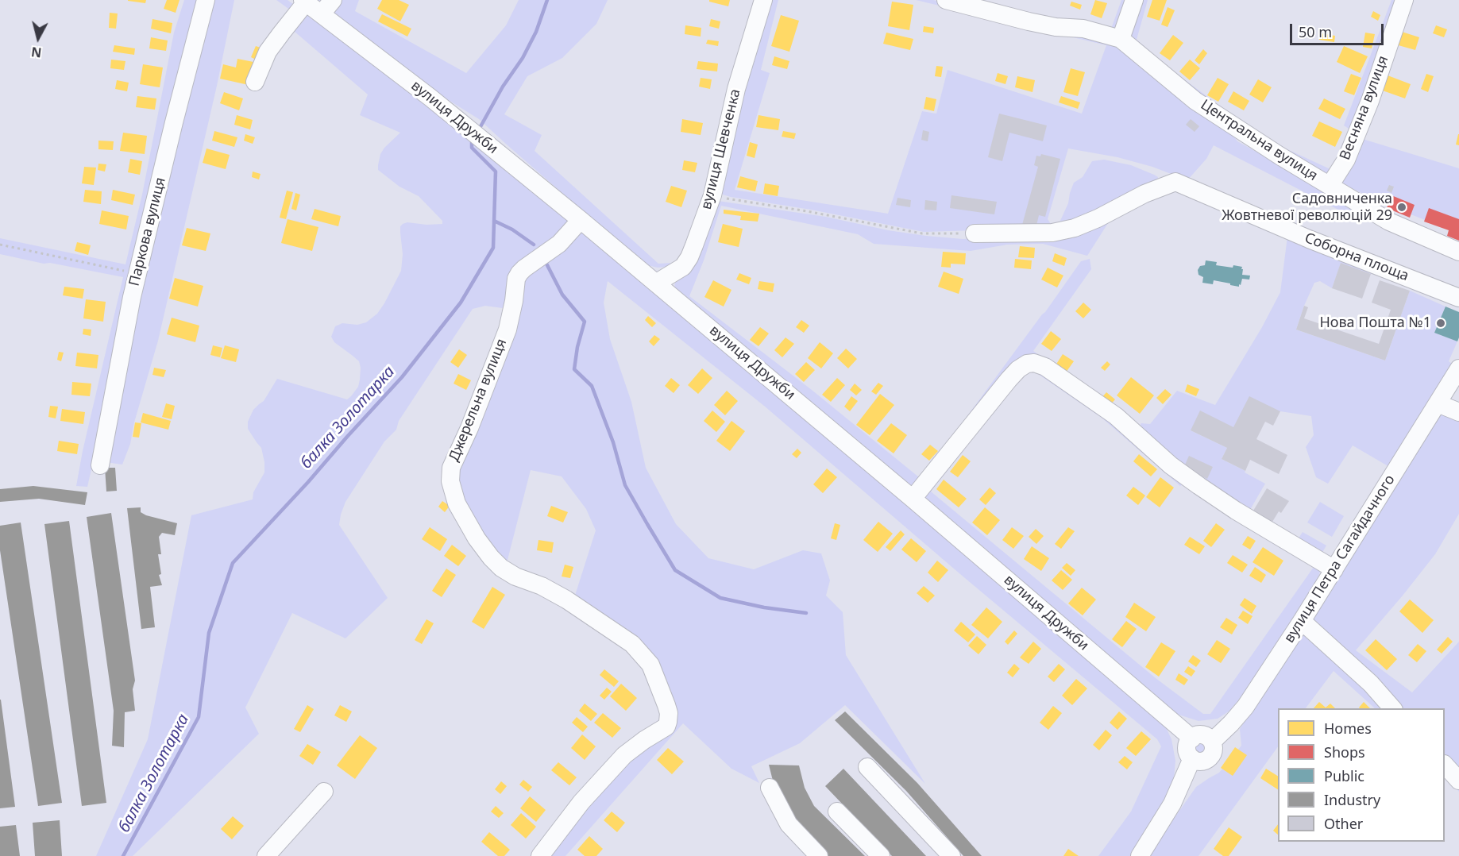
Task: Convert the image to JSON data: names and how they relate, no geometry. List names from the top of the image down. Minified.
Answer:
{"streets":{"street":["Весняна вулиця","вулиця Дружби","Центральна вулиця","вулиця Шевченка","Паркова вулиця","Соборна площа","Джерельна вулиця","вулиця Петра Сагайдачного"]},"crossings":[["Весняна вулиця","Центральна вулиця"],["вулиця Дружби","вулиця Шевченка"],["вулиця Дружби","Джерельна вулиця"],["вулиця Дружби","вулиця Петра Сагайдачного"]],"water":["балка Золотарка"],"places":["Садовниченка Жовтневої революцій 29","Нова Пошта №1"],"legend":["Homes","Shops","Public","Industry","Other"],"scale_bar":"50 m","north":"bottom"}
